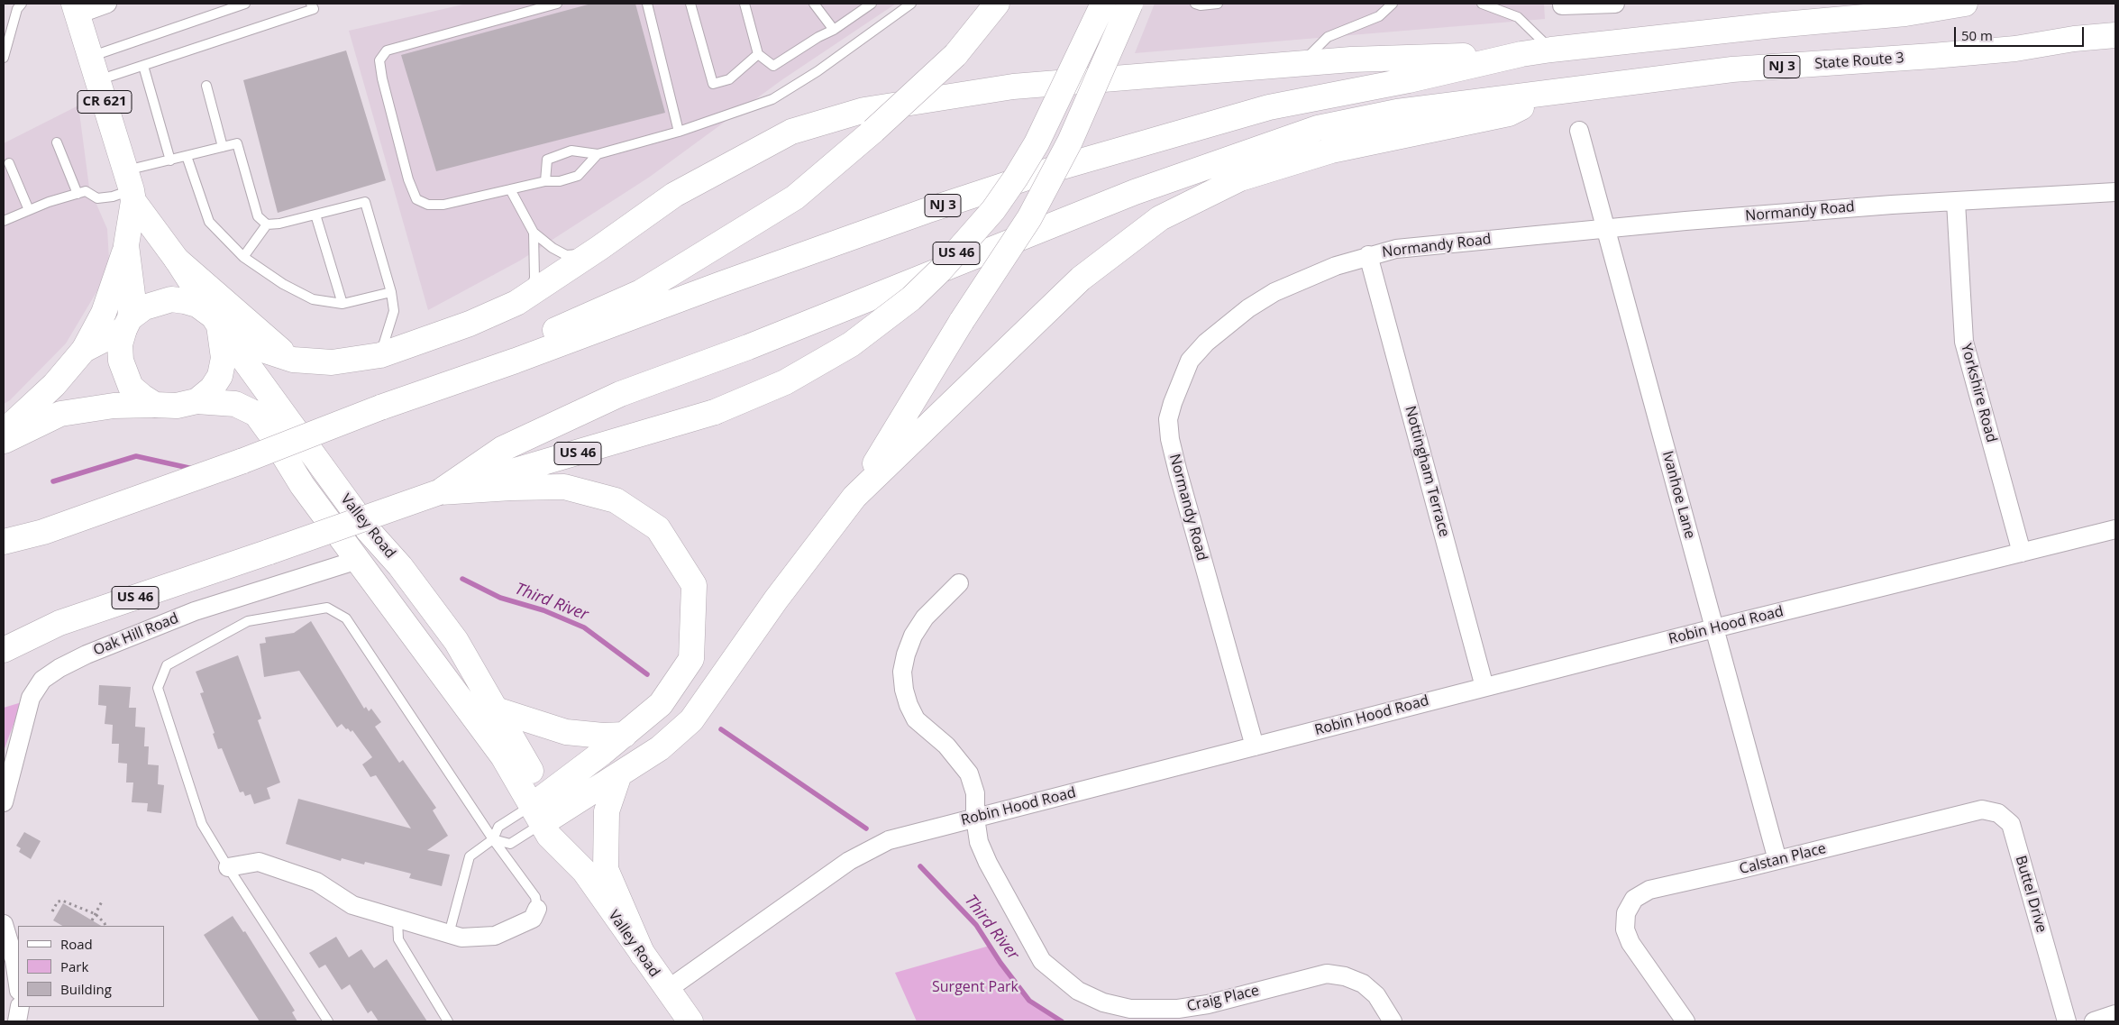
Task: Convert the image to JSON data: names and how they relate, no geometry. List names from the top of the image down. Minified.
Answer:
{"streets":{"main road":["State Route 3","NJ 3","CR 621","US 46","Valley Road"],"street":["Normandy Road","Yorkshire Road","Nottingham Terrace","Ivanhoe Lane","Robin Hood Road","Oak Hill Road","Calstan Place","Buttel Drive","Craig Place"]},"crossings":[["State Route 3","NJ 3"],["NJ 3","US 46"],["Normandy Road","Yorkshire Road"],["Normandy Road","Nottingham Terrace"],["Normandy Road","Ivanhoe Lane"],["Normandy Road","Robin Hood Road"],["Yorkshire Road","Robin Hood Road"],["Nottingham Terrace","Robin Hood Road"],["Ivanhoe Lane","Robin Hood Road"],["Ivanhoe Lane","Calstan Place"],["Valley Road","Robin Hood Road"],["Valley Road","Oak Hill Road"],["Robin Hood Road","Craig Place"],["Calstan Place","Buttel Drive"]],"water":["Third River"],"parks":["Surgent Park"],"legend":["Road","Park","Building"],"scale_bar":"50 m"}
